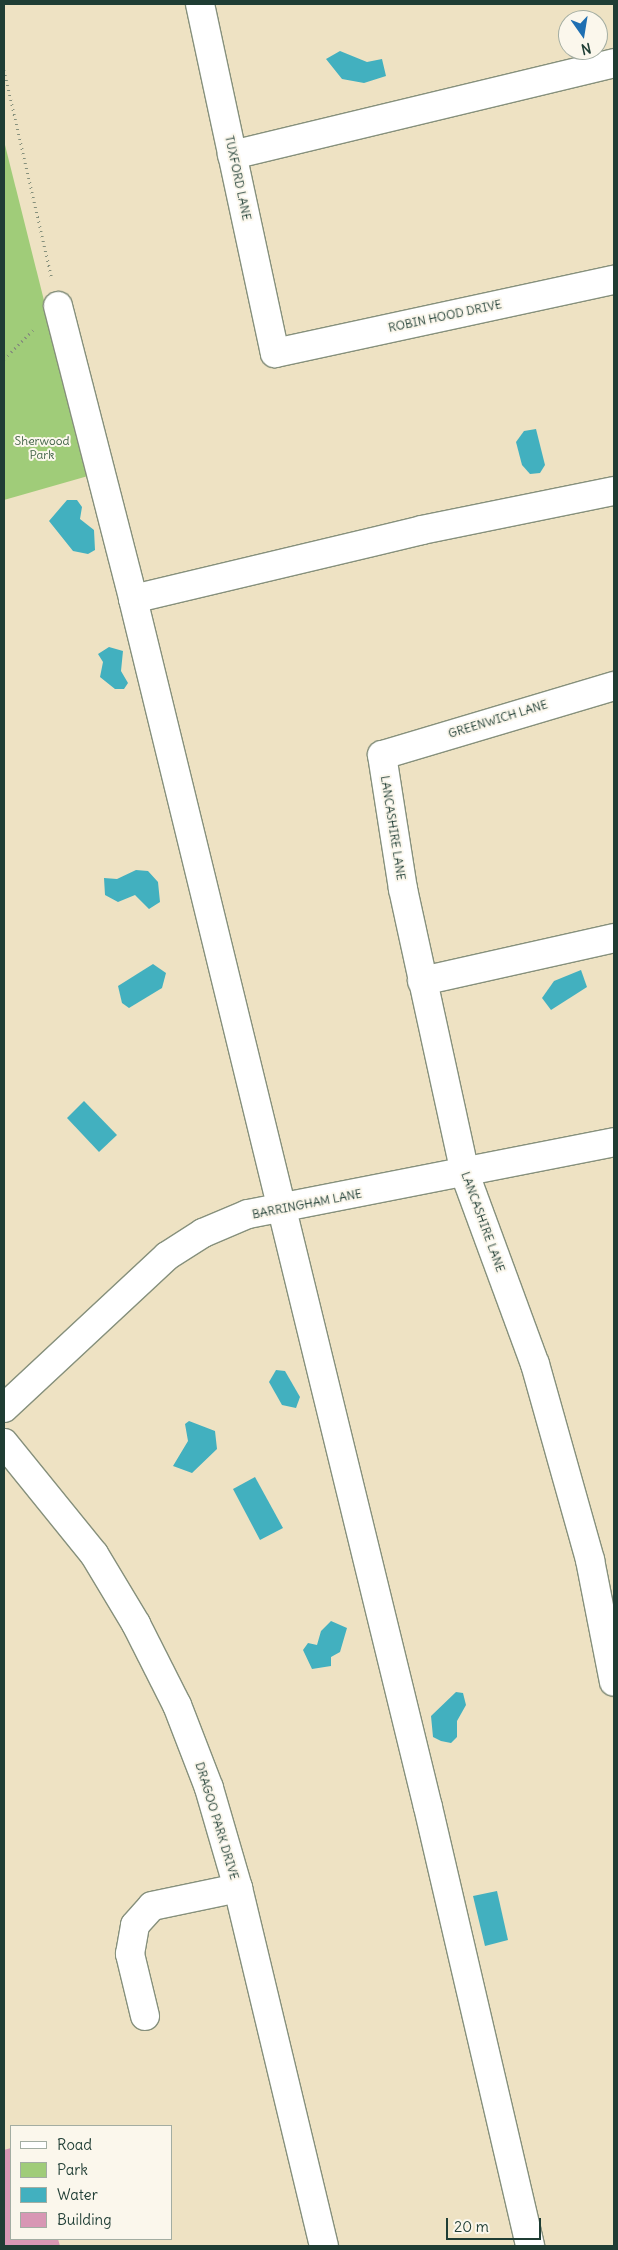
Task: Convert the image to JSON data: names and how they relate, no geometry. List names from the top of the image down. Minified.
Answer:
{"streets":{"street":["TUXFORD LANE","ROBIN HOOD DRIVE","GREENWICH LANE","LANCASHIRE LANE","BARRINGHAM LANE","DRAGOO PARK DRIVE"]},"crossings":[["TUXFORD LANE","ROBIN HOOD DRIVE"],["GREENWICH LANE","LANCASHIRE LANE"],["LANCASHIRE LANE","BARRINGHAM LANE"]],"parks":["Sherwood Park"],"legend":["Road","Park","Water","Building"],"scale_bar":"20 m","north":"bottom"}
